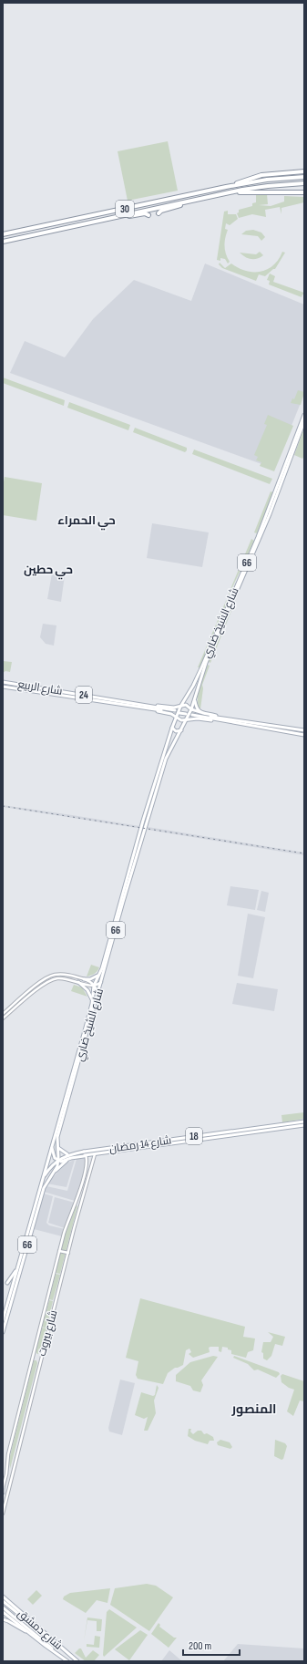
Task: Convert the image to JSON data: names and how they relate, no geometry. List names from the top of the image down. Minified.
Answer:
{"streets":{"highway":["30"],"main road":["66","شارع الشيخ ضاري","شارع الربيع","24","18","شارع 14 رمضان","شارع بيروت","شارع دمشق"]},"crossings":[["شارع الشيخ ضاري","شارع 14 رمضان"],["شارع 14 رمضان","شارع بيروت"]],"districts":["حي الحمراء","حي حطين","المنصور"],"scale_bar":"200 m"}
